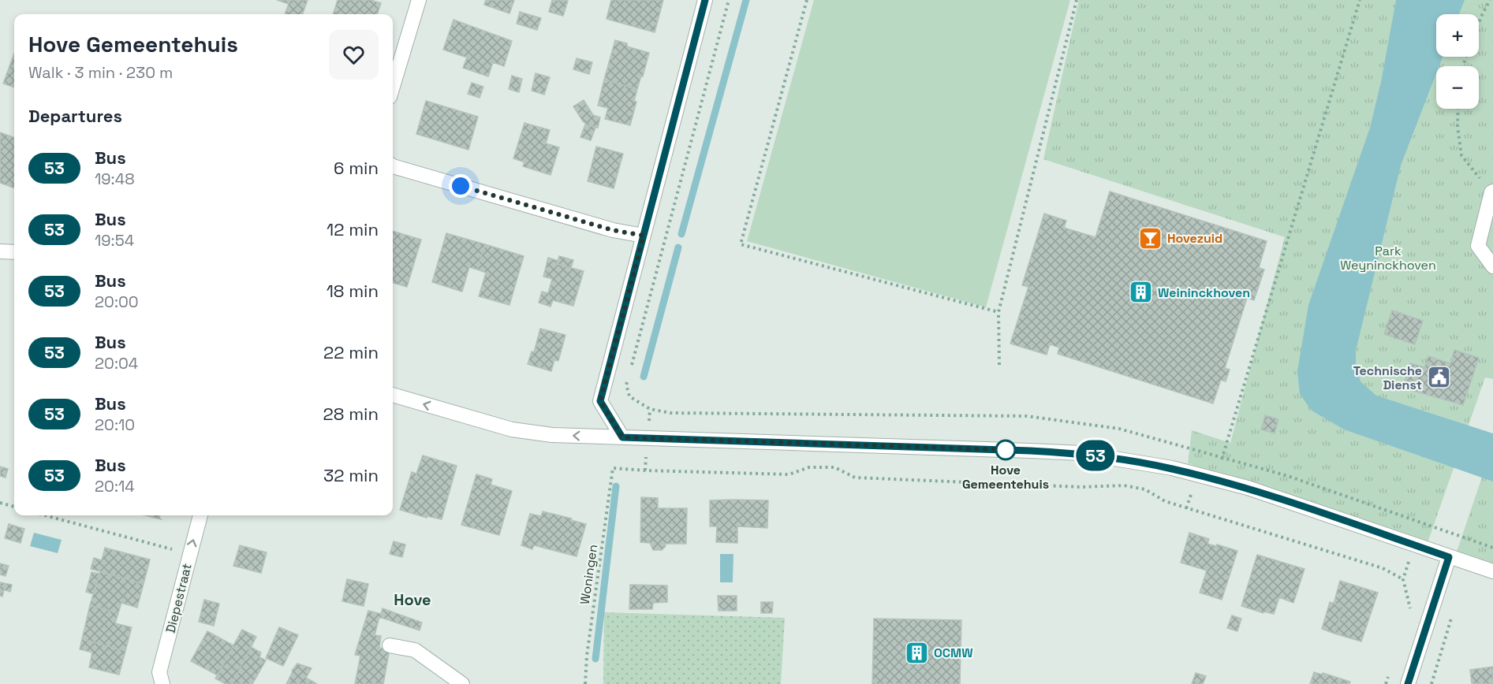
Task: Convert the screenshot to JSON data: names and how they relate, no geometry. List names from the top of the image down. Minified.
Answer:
{"streets":{"street":["Diepestraat"],"path":["Woningen"]},"districts":["Hove"],"parks":["Park Weyninckhoven"],"places":{"bar":["Hovezuid"],"building":["Weininckhoven","OCMW"],"public building":["Technische Dienst"],"other":["Hove Gemeentehuis"]},"lines":["bus line 53"],"page":{"on_map":"53","map_buttons":["+","−"],"heading":[["Hove Gemeentehuis","Walk · 3 min · 230 m"],"Departures"],"list":[{"mark":"53","name":"Bus","note":"19:48","value":"6 min"},{"mark":"53","name":"Bus","note":"19:54","value":"12 min"},{"mark":"53","name":"Bus","note":"20:00","value":"18 min"},{"mark":"53","name":"Bus","note":"20:04","value":"22 min"},{"mark":"53","name":"Bus","note":"20:10","value":"28 min"},{"mark":"53","name":"Bus","note":"20:14","value":"32 min"}]}}
